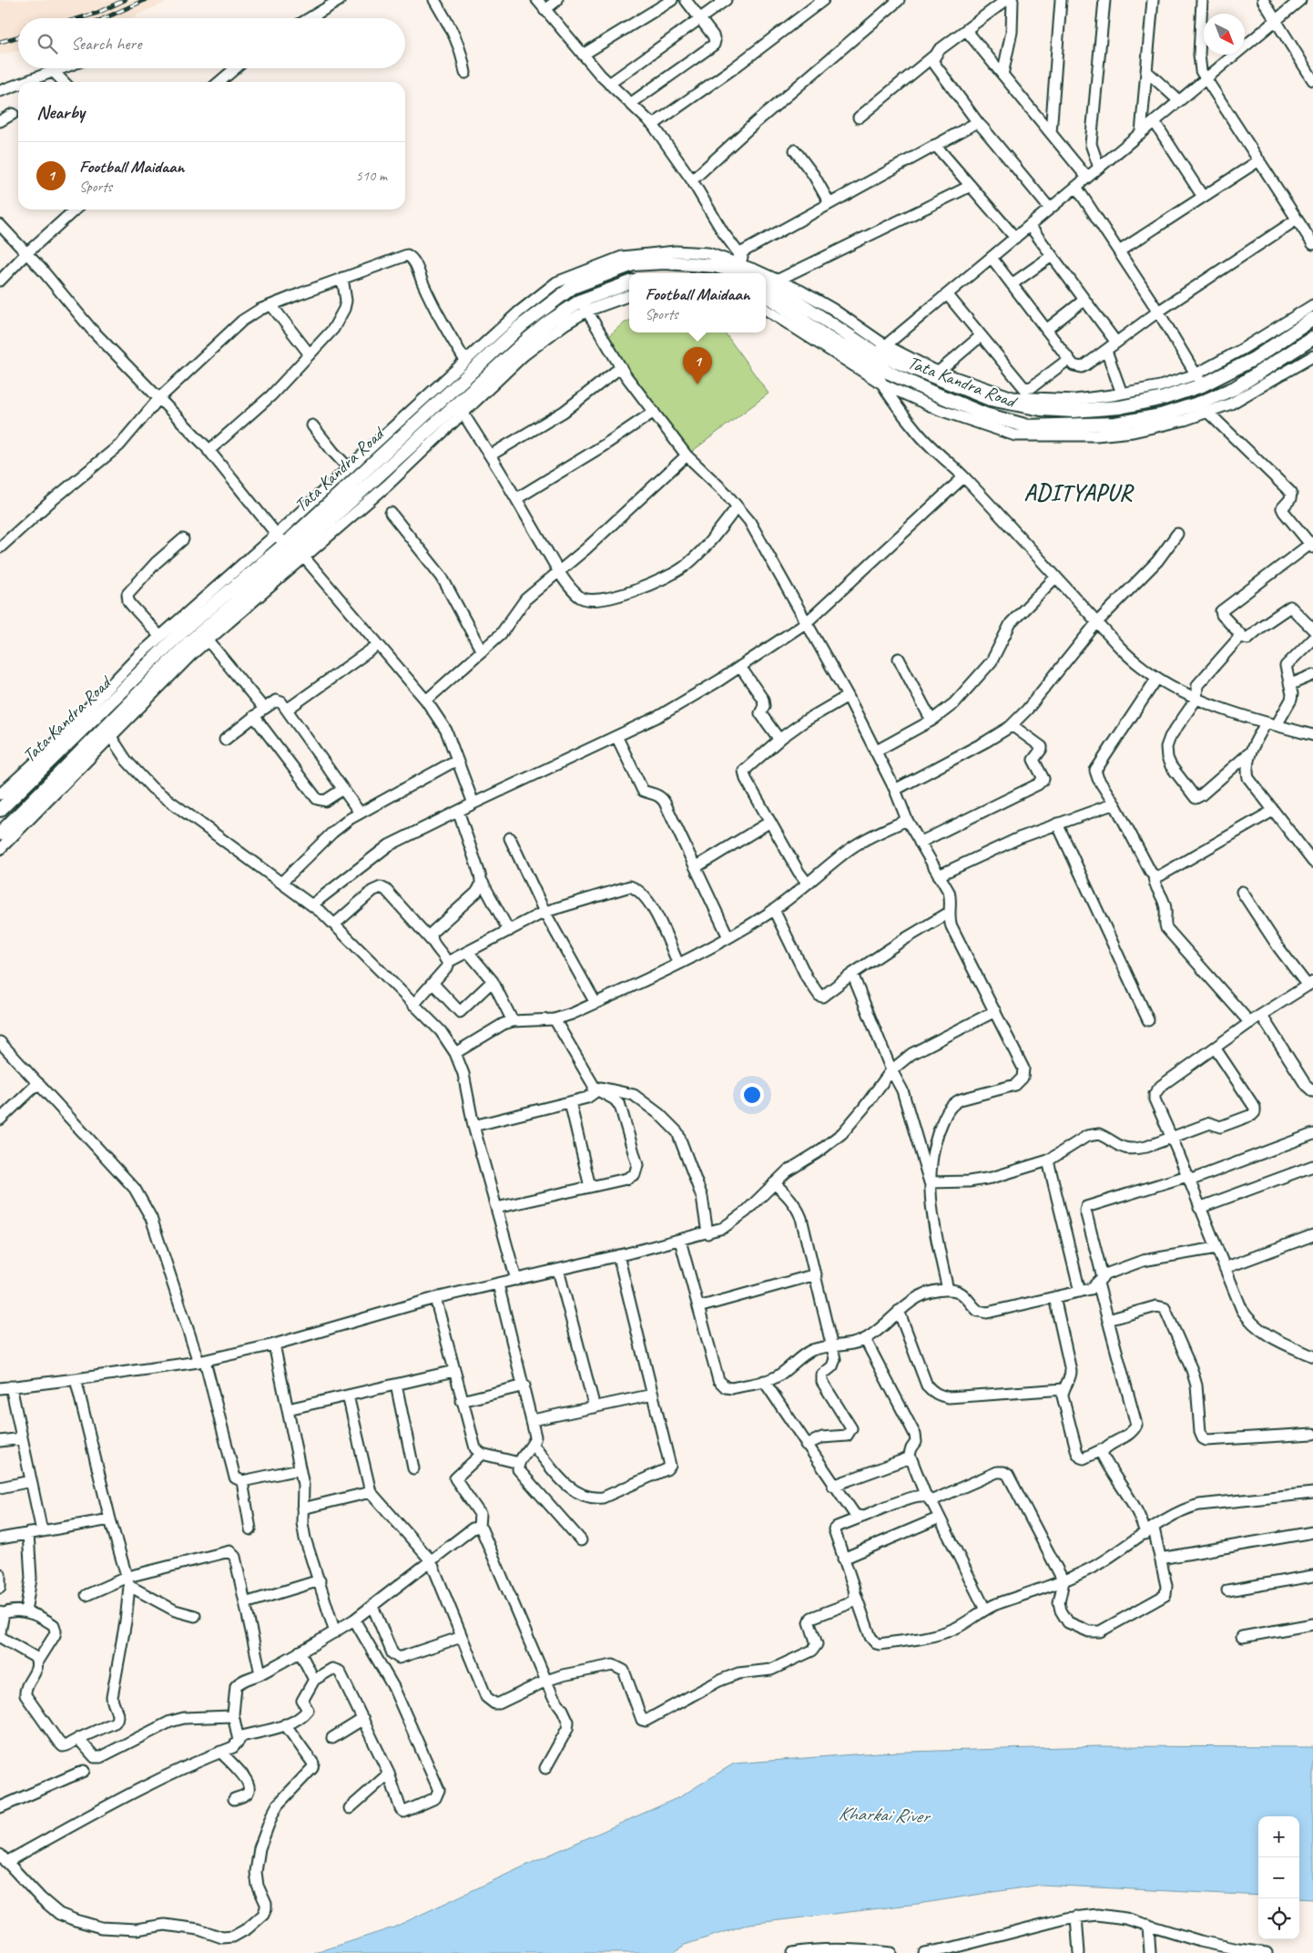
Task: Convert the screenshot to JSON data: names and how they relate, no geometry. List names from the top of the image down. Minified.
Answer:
{"streets":{"main road":["Tata Kandra Road"]},"districts":["ADITYAPUR"],"water":["Kharkai River"],"north":"bottom right","page":{"search":"Search here","heading":"Nearby","list":[{"mark":"1","name":"Football Maidaan","note":"Sports","value":"510 m"}],"popup":["Football Maidaan","Sports"],"pins":"1","map_buttons":["+","−"]}}
